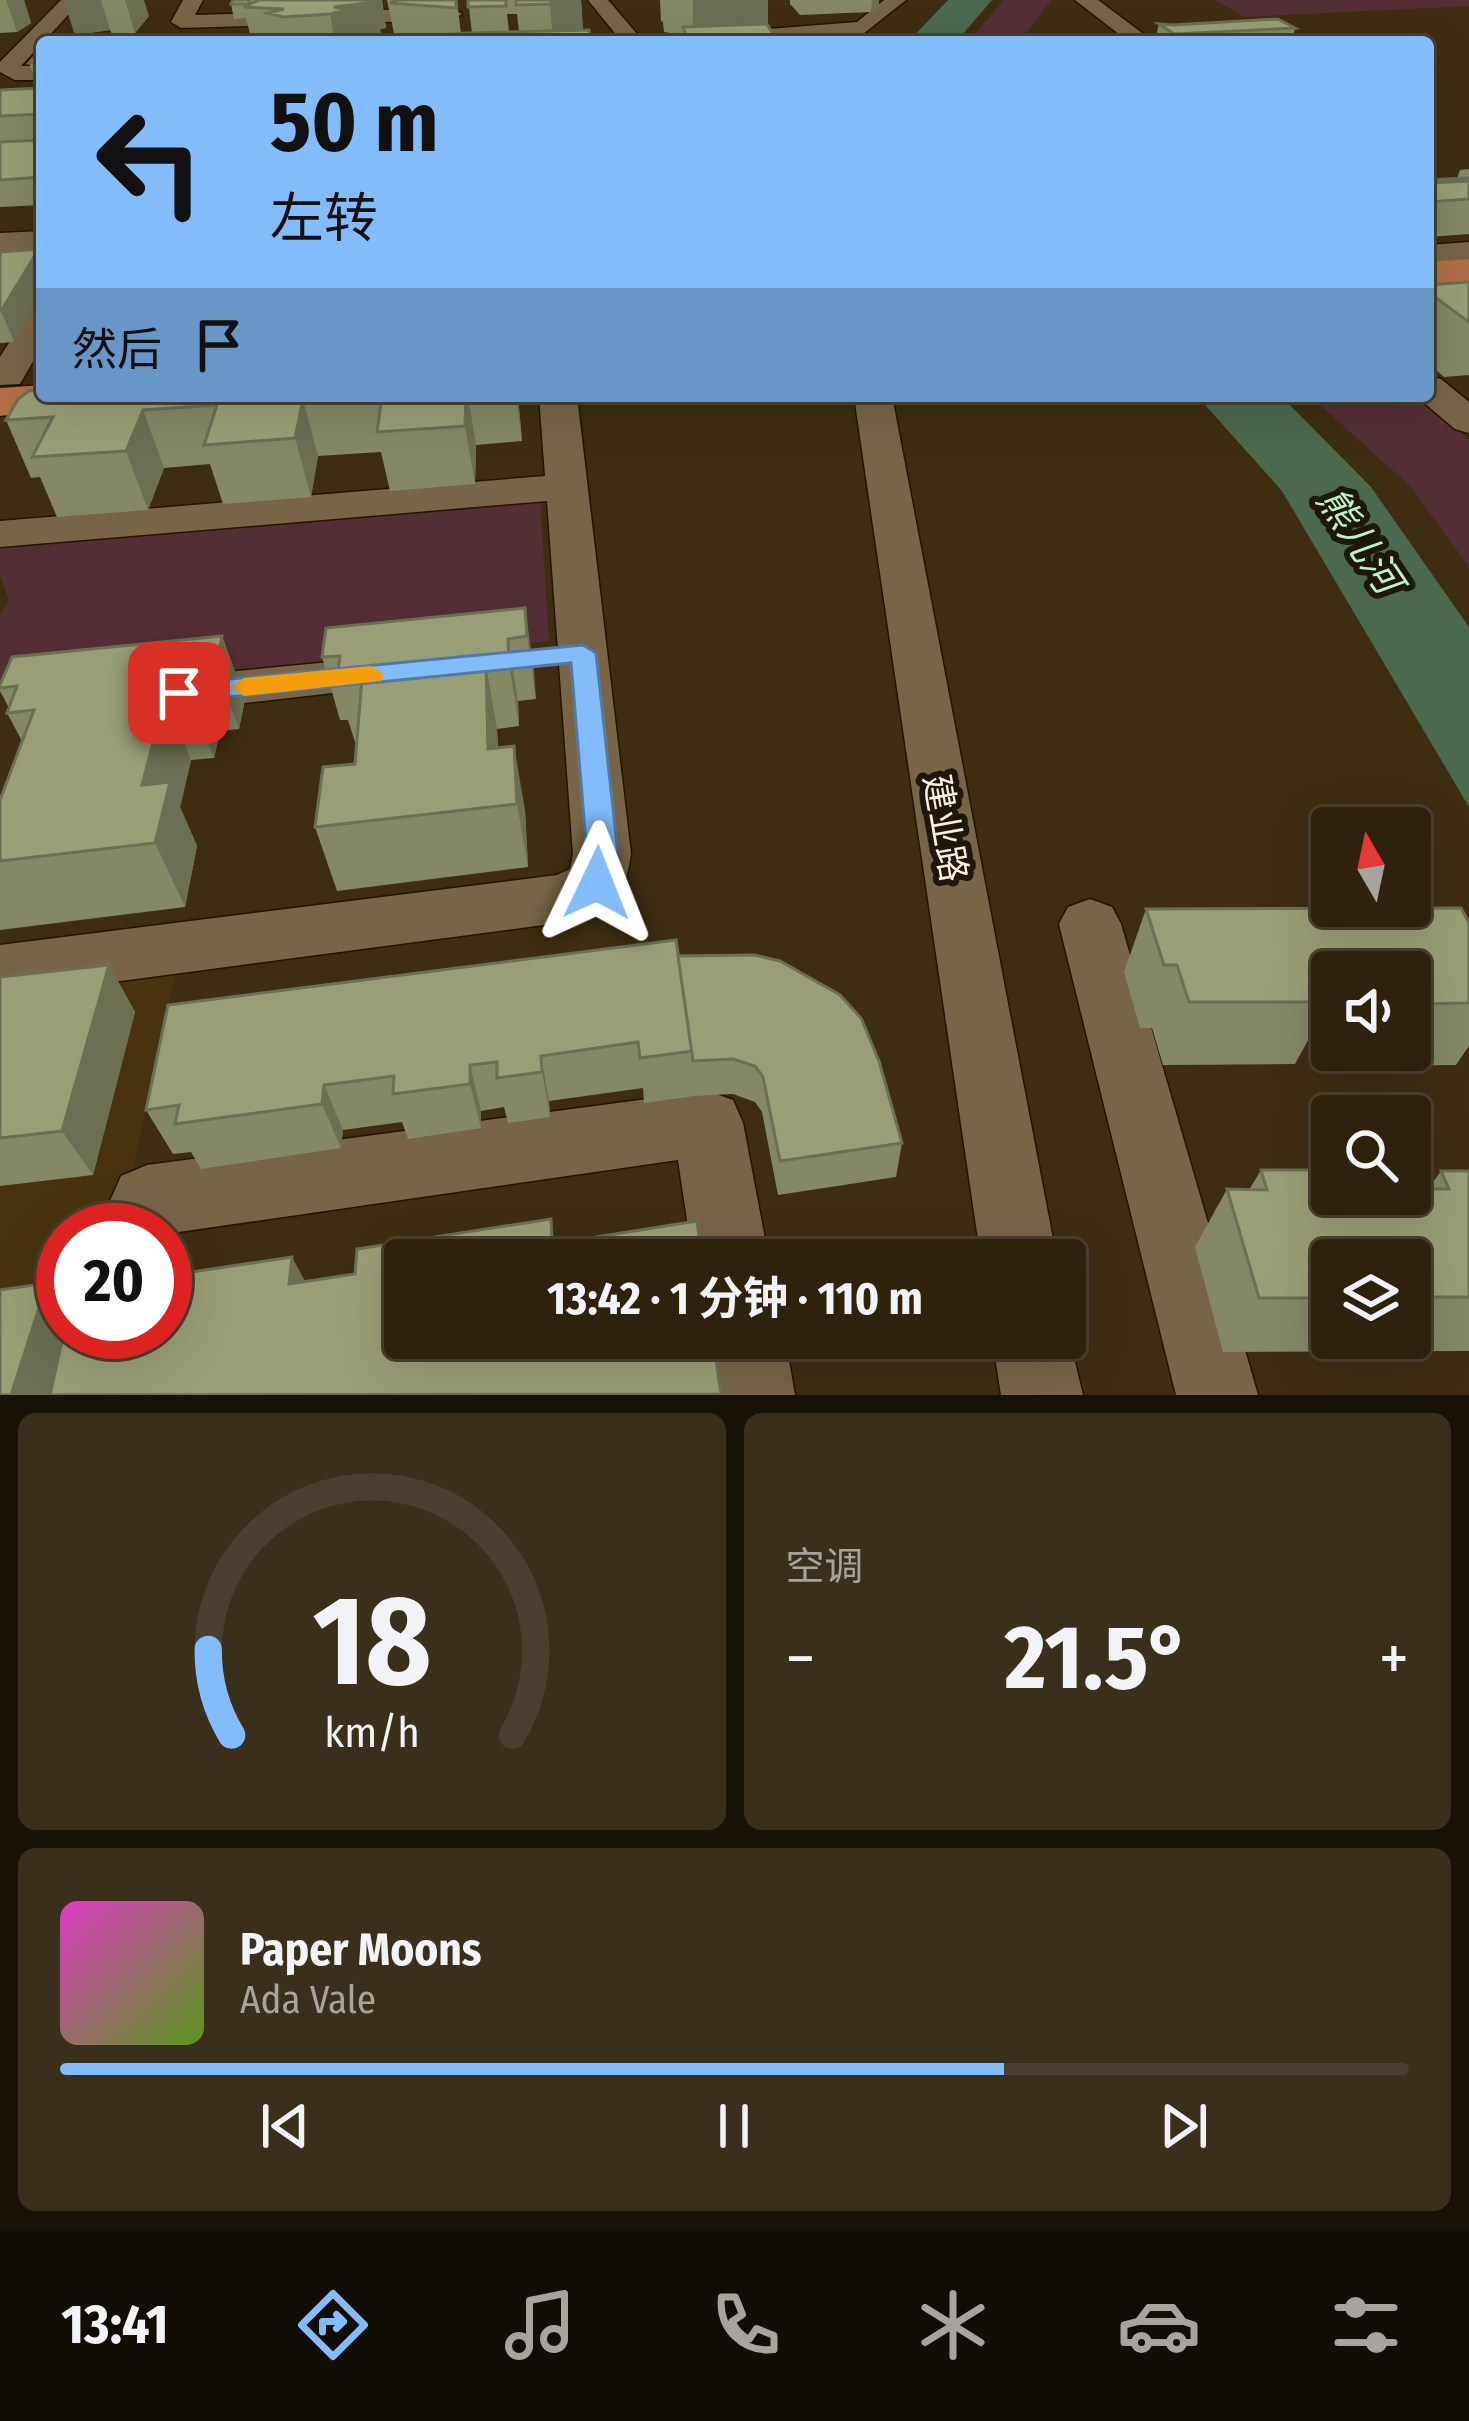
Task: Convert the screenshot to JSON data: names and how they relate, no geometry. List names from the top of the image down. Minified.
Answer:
{"streets":{"street":["建业路"]},"water":["熊儿河"],"north":"top","page":{"turn":["50 m","左转"],"then":"然后","limit":"20","trip":"13:42 · 1 分钟 · 110 m","tile":"空调","heat":["−","21.5°","+"],"song":["Paper Moons","Ada Vale"],"tabs":"13:41","gauge":["18","km/h"]}}
